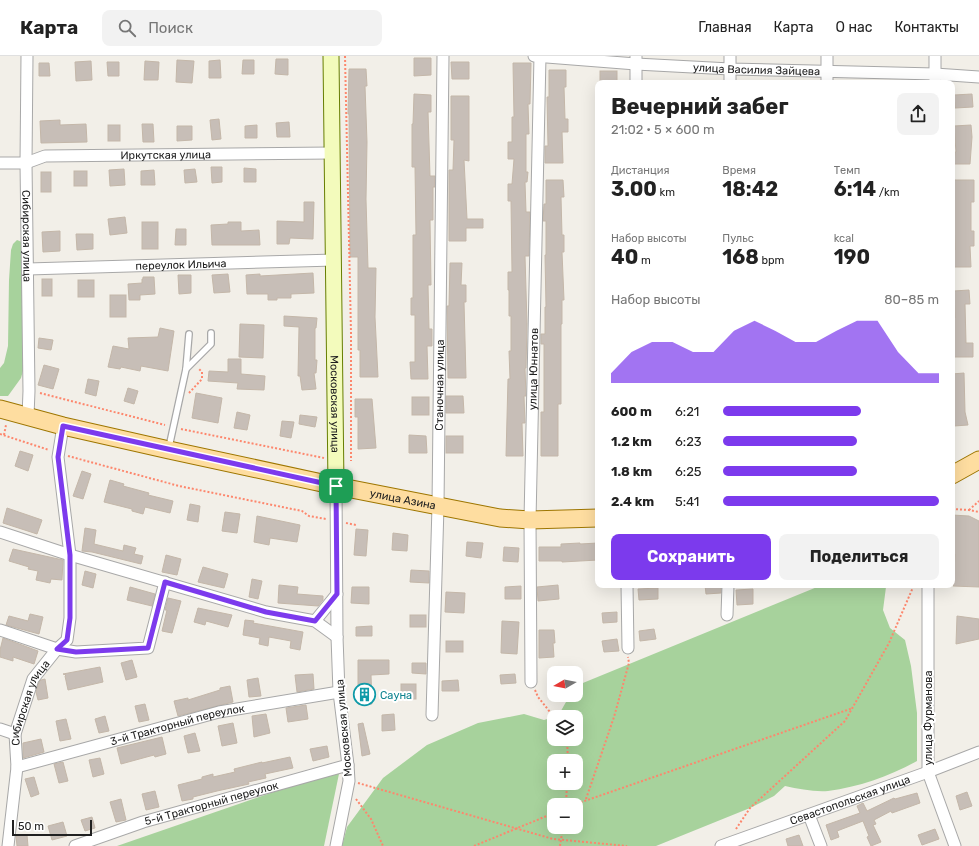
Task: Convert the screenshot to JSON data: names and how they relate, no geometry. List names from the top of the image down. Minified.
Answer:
{"streets":{"main road":["улица Азина"],"street":["улица Василия Зайцева","Иркутская улица","Сибирская улица","переулок Ильича","улица Юннатов","Станочная улица","Московская улица","улица Фурманова","3-й Тракторный переулок","Севастопольская улица","5-й Тракторный переулок"]},"crossings":[["улица Василия Зайцева","улица Юннатов"],["Иркутская улица","Сибирская улица"],["Иркутская улица","Московская улица"],["Сибирская улица","переулок Ильича"],["Сибирская улица","улица Азина"],["Сибирская улица","3-й Тракторный переулок"],["переулок Ильича","Московская улица"],["улица Юннатов","улица Азина"],["Станочная улица","улица Азина"],["Московская улица","улица Азина"],["Московская улица","3-й Тракторный переулок"],["Московская улица","5-й Тракторный переулок"],["улица Фурманова","Севастопольская улица"]],"places":{"building":["Сауна"]},"scale_bar":"50 m","north":"left","page":{"header":"Карта","search":"Поиск","nav":["Главная","Карта","О нас","Контакты"],"heading":["Вечерний забег","21:02 · 5 × 600 m"],"stats":[["Дистанция","3.00 km"],["Время","18:42"],["Темп","6:14 /km"],["Набор высоты","40 m"],["Пульс","168 bpm"],["kcal","190"]],"chart":["Набор высоты","80–85 m"],"list":[{"name":"600 m","note":"6:21"},{"name":"1.2 km","note":"6:23"},{"name":"1.8 km","note":"6:25"},{"name":"2.4 km","note":"5:41"}],"buttons":["Сохранить","Поделиться"],"map_buttons":["+","−"],"scale":"50 m"}}
